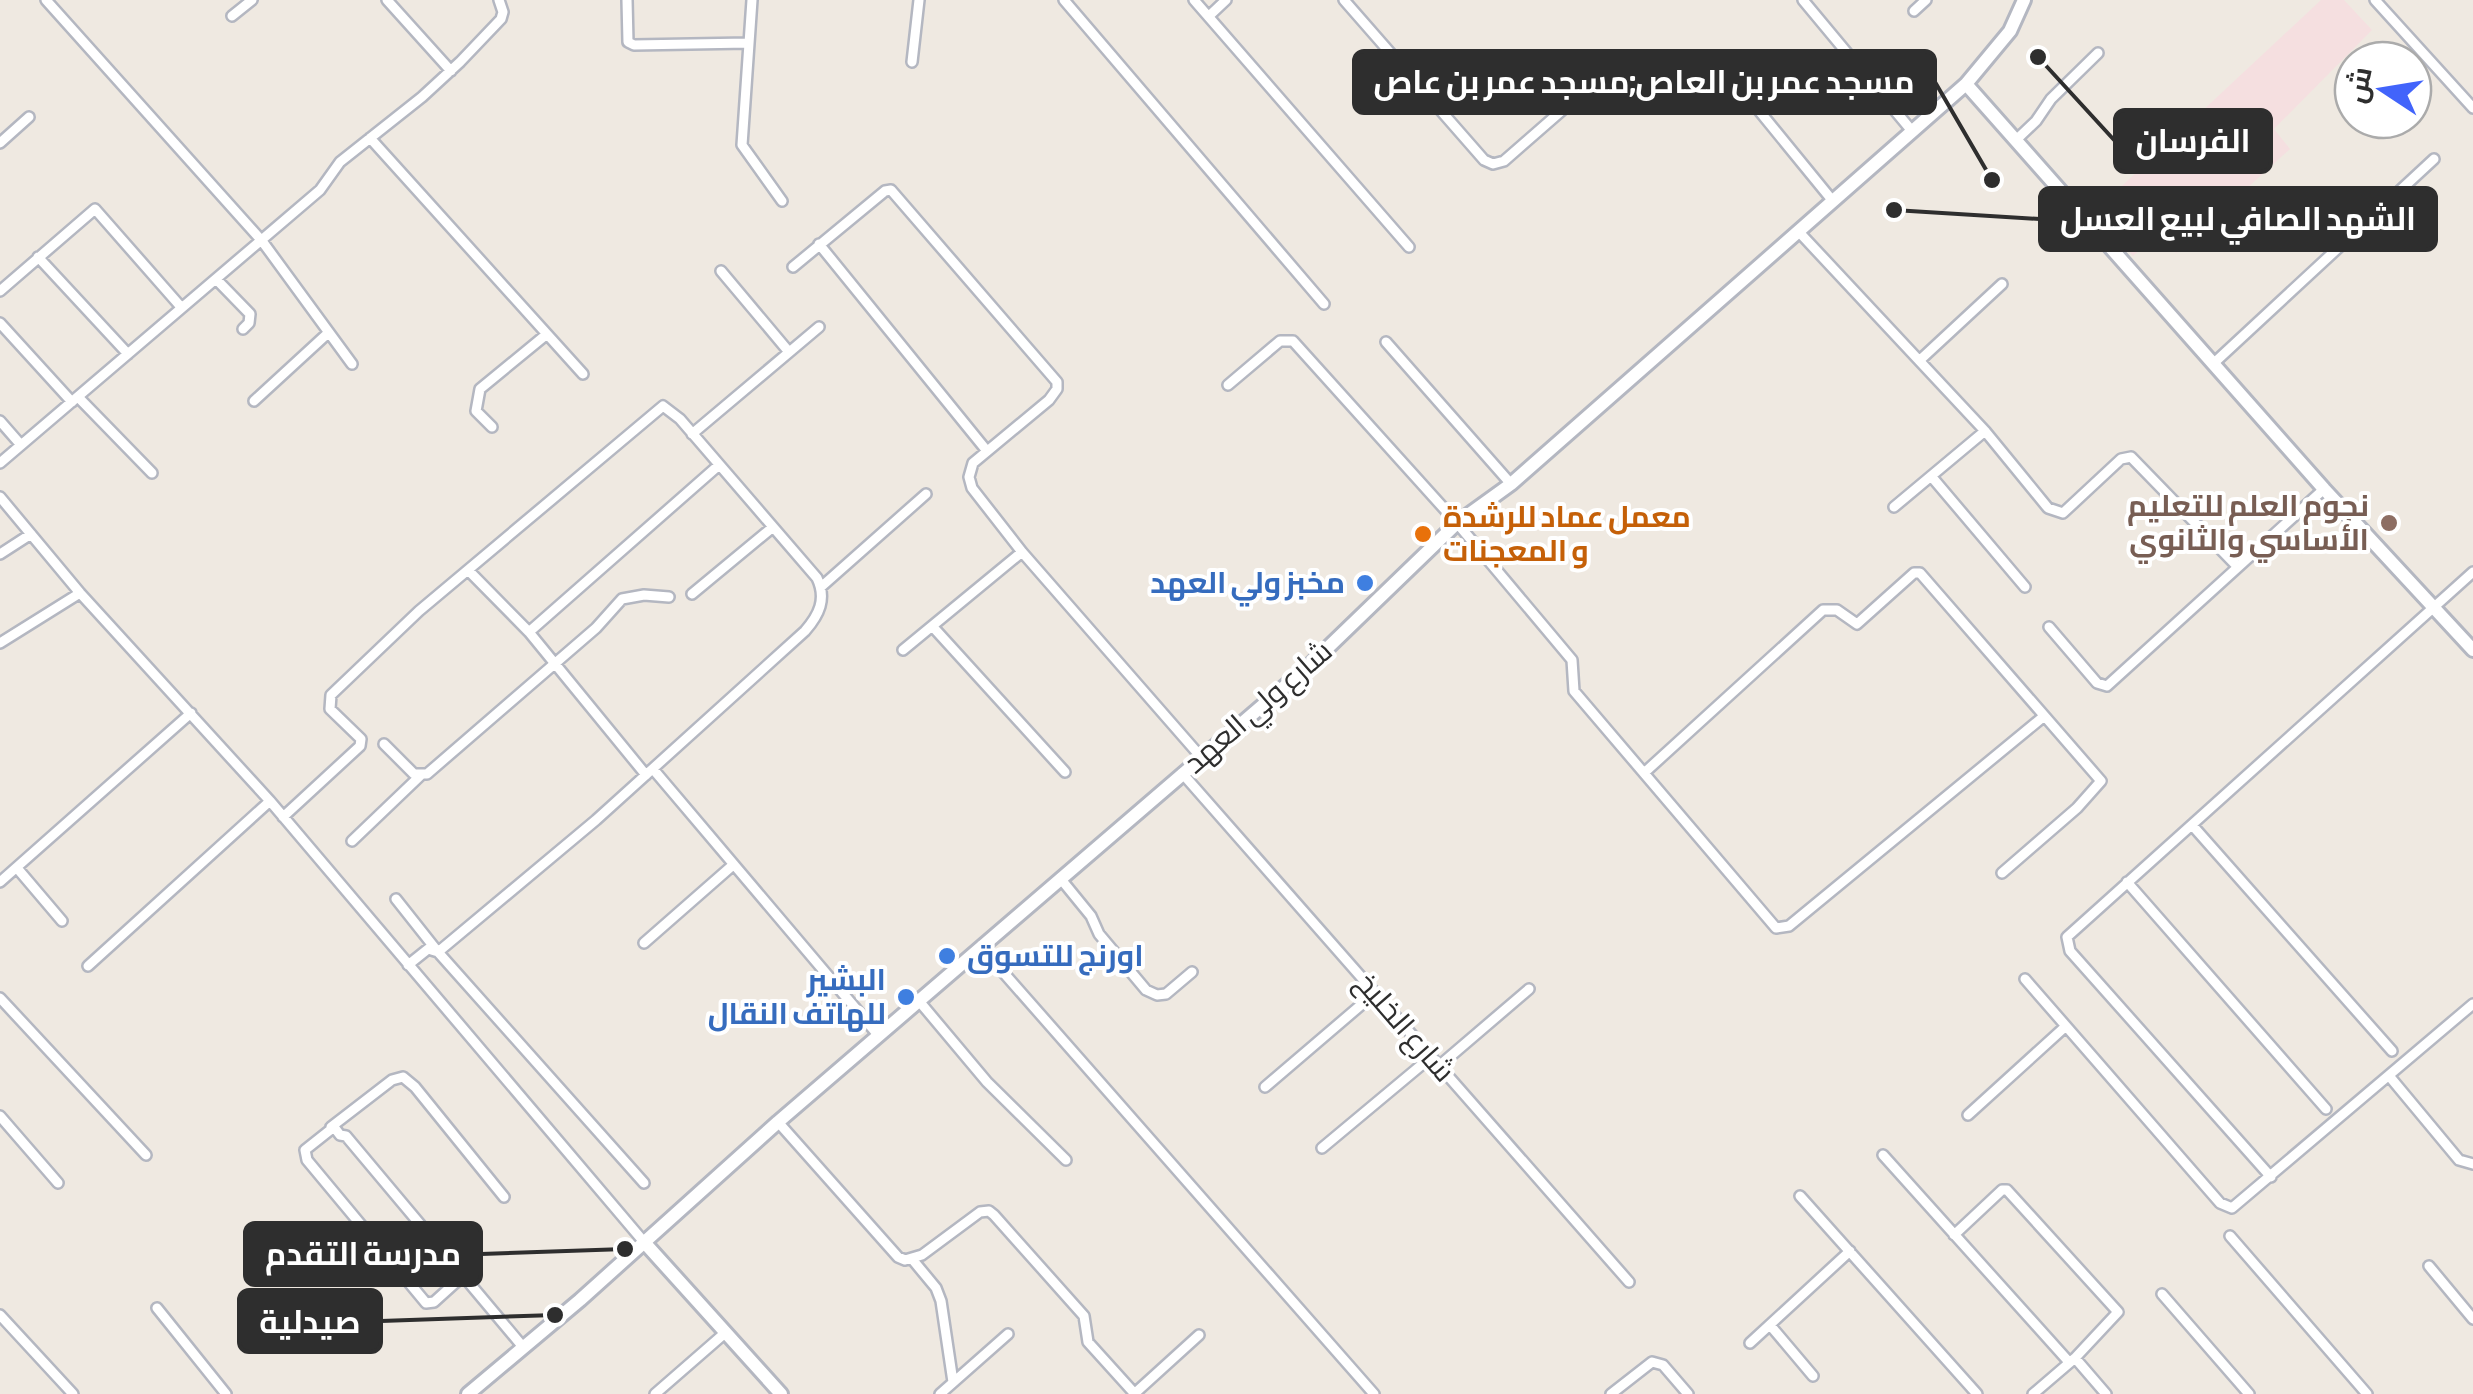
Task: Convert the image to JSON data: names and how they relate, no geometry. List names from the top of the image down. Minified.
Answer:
{"streets":{"main road":["شارع ولي العهد"],"street":["شارع الخليخ"]},"crossings":[["شارع ولي العهد","شارع الخليخ"]],"places":["الفرسان","مسجد عمر بن العاص;مسجد عمر بن عاص","الشهد الصافي لبيع العسل","نجوم العلم للتعليم الأساسي والثانوي","معمل عماد للرشدة و المعجنات","مخبز ولي العهد","اورنج للتسوق","البشير للهاتف النقال","مدرسة التقدم","صيدلية"],"north":"left"}
